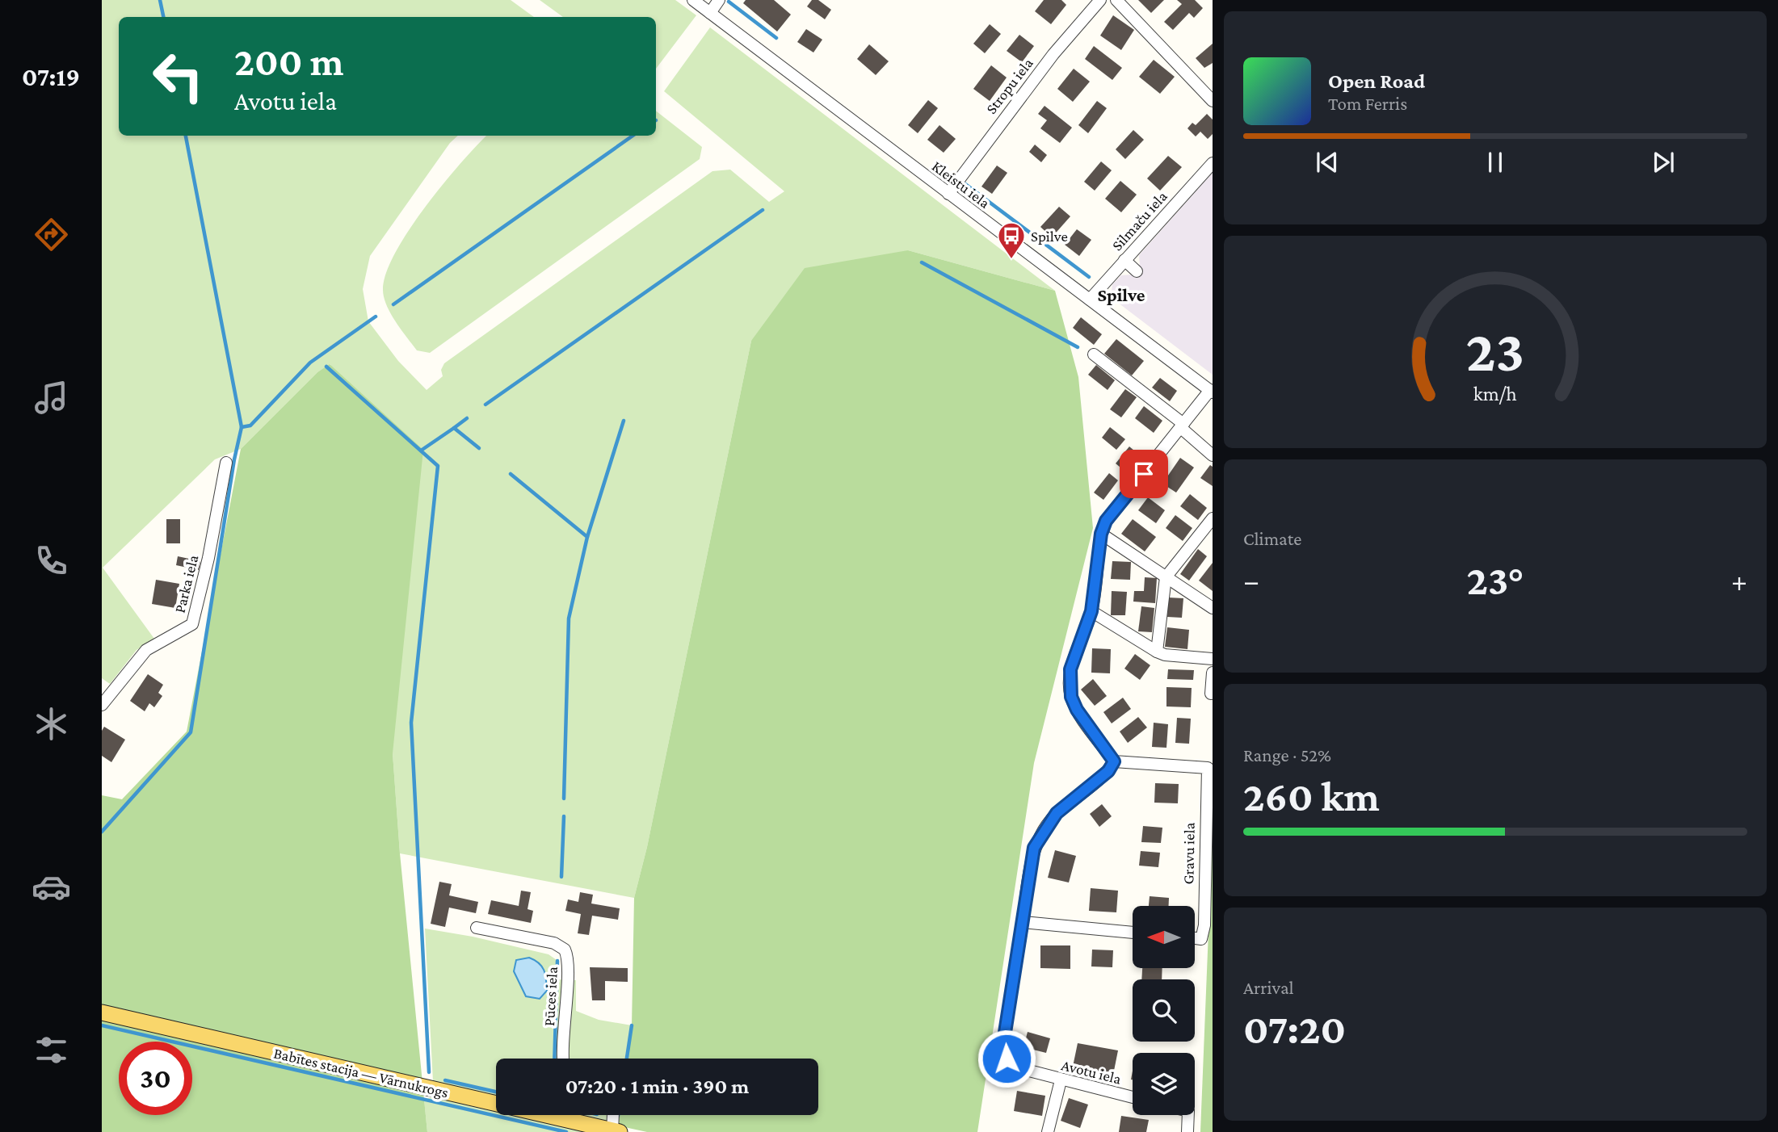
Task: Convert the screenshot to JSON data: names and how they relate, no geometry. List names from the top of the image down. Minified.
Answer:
{"streets":{"main road":["Babītes stacija — Vārnukrogs"],"street":["Stropu iela","Kleistu iela","Silmaču iela","Parka iela","Gravu iela","Pūces iela","Avotu iela"]},"crossings":[["Stropu iela","Kleistu iela"],["Kleistu iela","Silmaču iela"],["Gravu iela","Avotu iela"]],"districts":["Spilve"],"places":{"bus stop":["Spilve"]},"north":"left","page":{"tabs":"07:19","turn":["200 m","Avotu iela"],"song":["Open Road","Tom Ferris"],"tile":["Climate",["Range · 52%","260 km"],["Arrival","07:20"]],"heat":["−","23°","+"],"limit":"30","trip":"07:20 · 1 min · 390 m","gauge":["23","km/h"]}}
